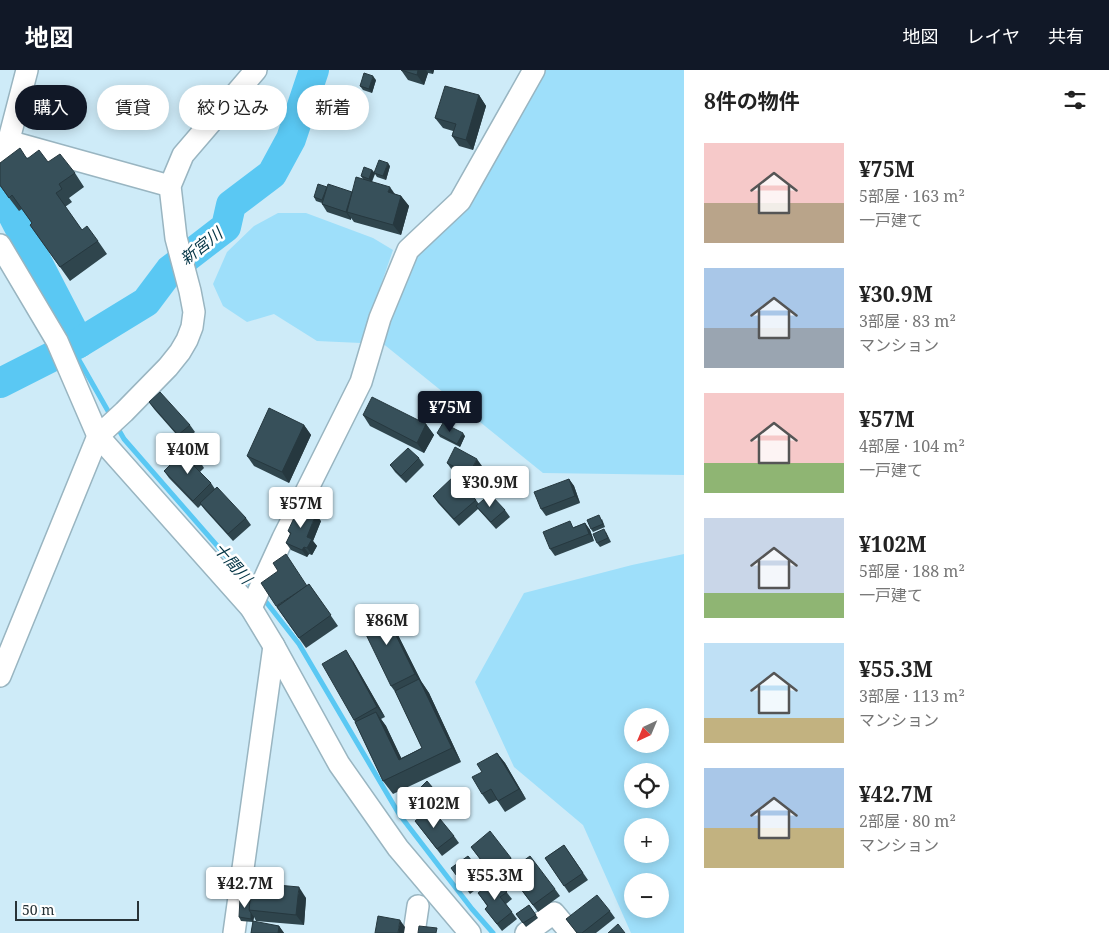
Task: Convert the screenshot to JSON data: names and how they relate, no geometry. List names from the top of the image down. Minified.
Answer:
{"water":["新宮川","十間川"],"scale_bar":"50 m","north":"bottom left","page":{"header":"地図","nav":["地図","レイヤ","共有"],"heading":"8件の物件","chip":["購入","賃貸","絞り込み","新着"],"list":[{"name":"¥75M","note":"5部屋 · 163 m² · 一戸建て"},{"name":"¥30.9M","note":"3部屋 · 83 m² · マンション"},{"name":"¥57M","note":"4部屋 · 104 m² · 一戸建て"},{"name":"¥102M","note":"5部屋 · 188 m² · 一戸建て"},{"name":"¥55.3M","note":"3部屋 · 113 m² · マンション"},{"name":"¥42.7M","note":"2部屋 · 80 m² · マンション"}],"price":["¥75M","¥40M","¥30.9M","¥57M","¥86M","¥102M","¥55.3M","¥42.7M"],"map_buttons":["+","−"],"scale":"50 m"}}
